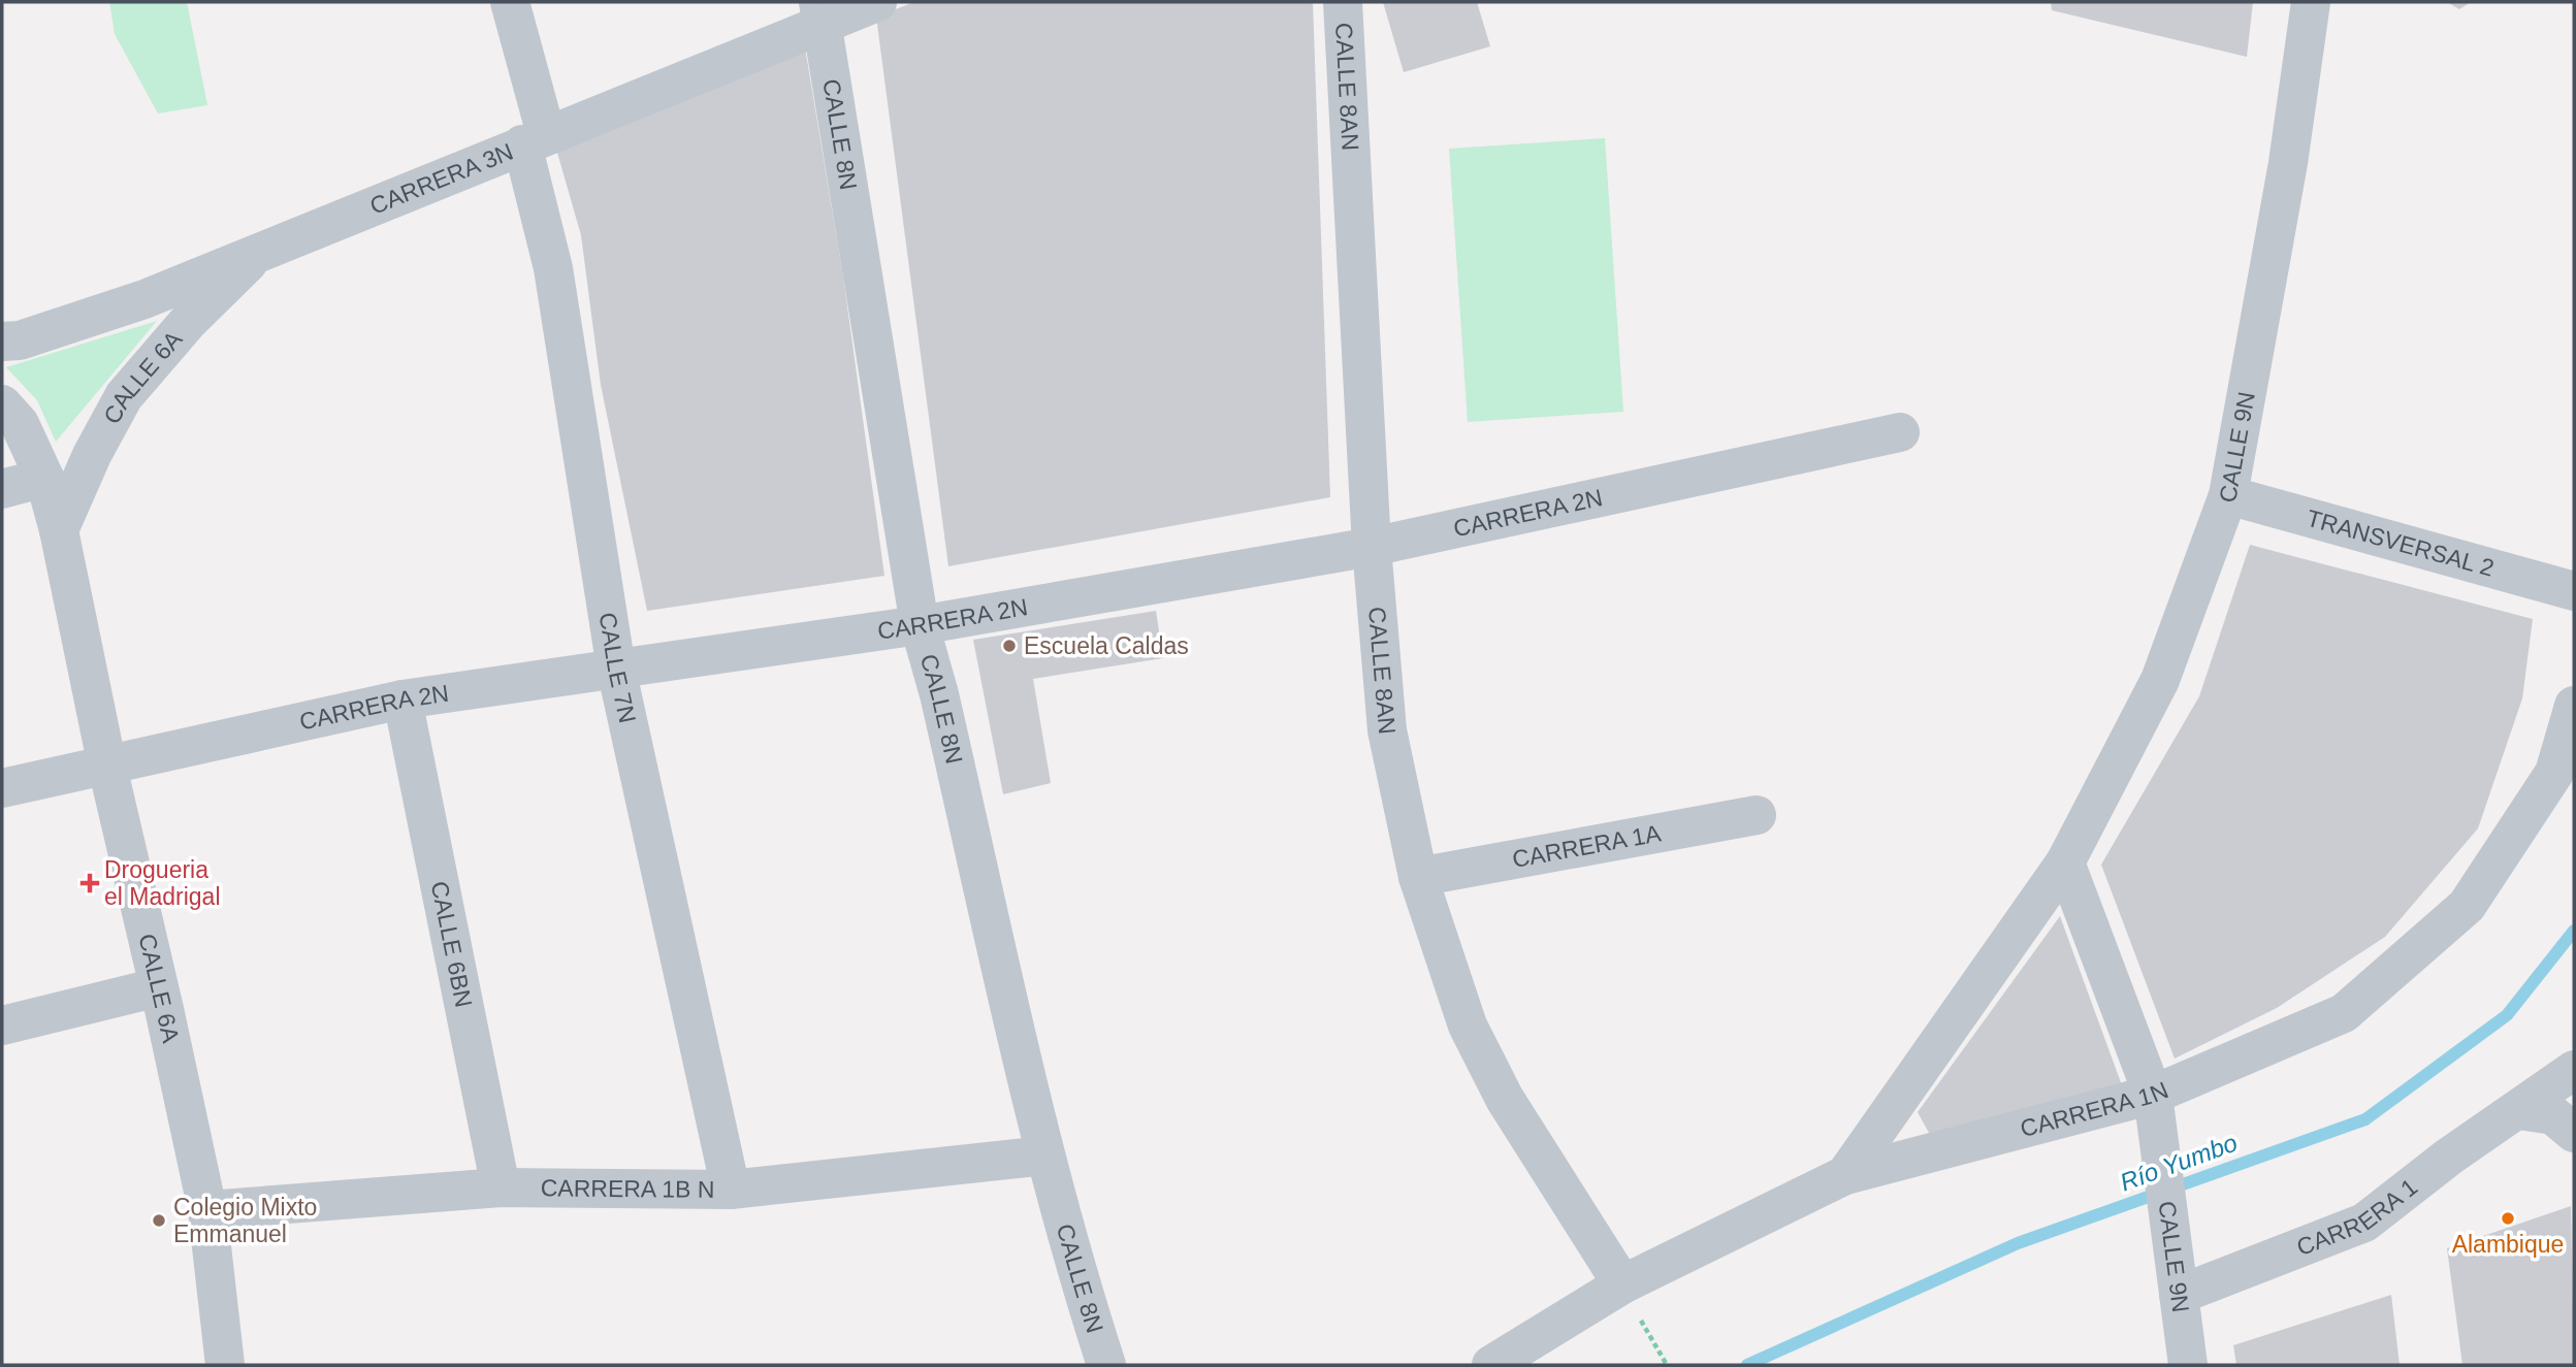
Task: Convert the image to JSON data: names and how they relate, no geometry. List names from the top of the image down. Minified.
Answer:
{"streets":{"street":["CALLE 8AN","CALLE 8N","CARRERA 3N","CALLE 6A","CALLE 9N","CARRERA 2N","TRANSVERSAL 2","CALLE 7N","CARRERA 1A","CALLE 6BN","CARRERA 1N","CARRERA 1B N","CARRERA 1"]},"crossings":[["CALLE 8AN","CARRERA 2N"],["CALLE 8AN","CARRERA 1A"],["CALLE 8AN","CARRERA 1N"],["CALLE 8N","CARRERA 3N"],["CALLE 8N","CARRERA 2N"],["CALLE 8N","CARRERA 1B N"],["CARRERA 3N","CALLE 6A"],["CARRERA 3N","CALLE 7N"],["CALLE 6A","CARRERA 2N"],["CALLE 6A","CARRERA 1B N"],["CALLE 9N","TRANSVERSAL 2"],["CALLE 9N","CARRERA 1N"],["CALLE 9N","CARRERA 1"],["CARRERA 2N","CALLE 7N"],["CARRERA 2N","CALLE 6BN"],["CALLE 7N","CARRERA 1B N"],["CALLE 6BN","CARRERA 1B N"]],"water":["Río Yumbo"],"places":{"other":["Escuela Caldas","Alambique","Colegio Mixto Emmanuel"],"health":["Drogueria el Madrigal"]}}
